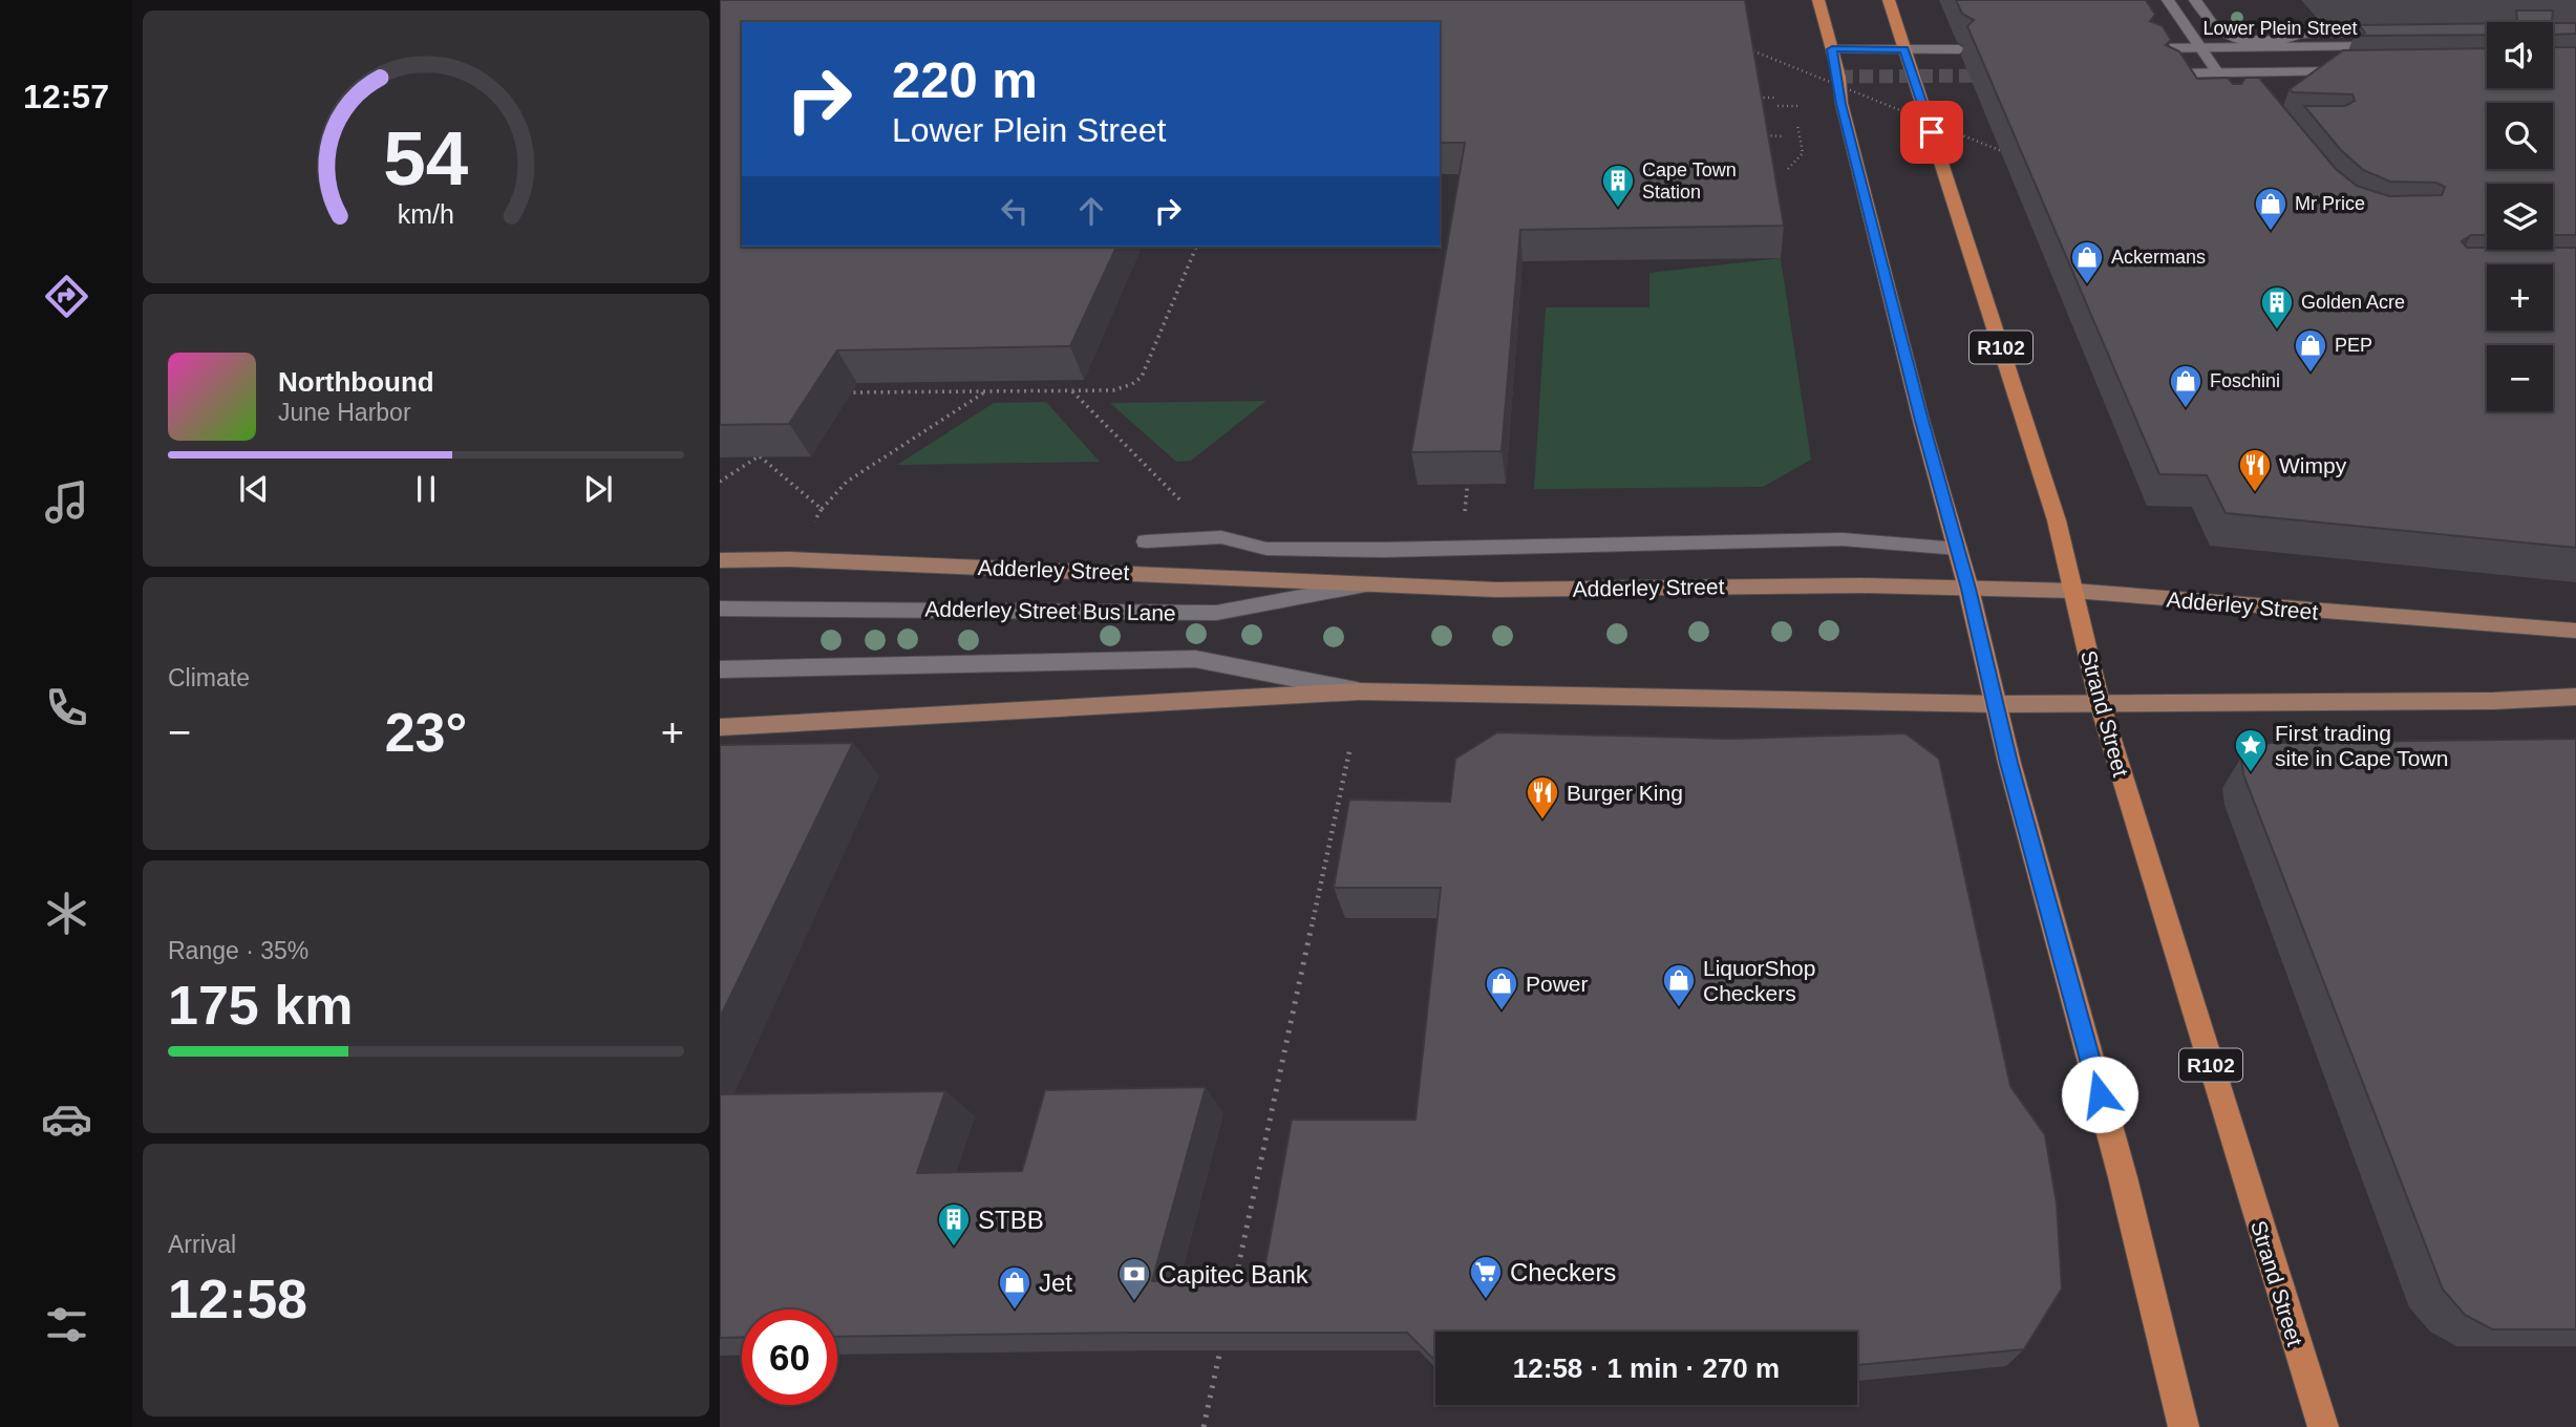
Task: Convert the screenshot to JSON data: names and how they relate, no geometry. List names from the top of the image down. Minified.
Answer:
{"streets":{"main road":["R102","Adderley Street","Strand Street"],"street":["Lower Plein Street","Adderley Street Bus Lane"]},"crossings":[["Adderley Street","Adderley Street Bus Lane"],["Adderley Street","Strand Street"]],"places":{"building":["Cape Town Station","Golden Acre","STBB"],"shop":["Mr Price","Ackermans","PEP","Foschini","LiquorShop Checkers","Power","Jet"],"restaurant":["Wimpy","Burger King"],"place":["First trading site in Cape Town"],"supermarket":["Checkers"],"bank":["Capitec Bank"]},"page":{"tabs":"12:57","map_buttons":["+","−"],"turn":["220 m","Lower Plein Street"],"song":["Northbound","June Harbor"],"tile":["Climate",["Range · 35%","175 km"],["Arrival","12:58"]],"heat":["−","23°","+"],"limit":"60","trip":"12:58 · 1 min · 270 m","gauge":["54","km/h"]}}
